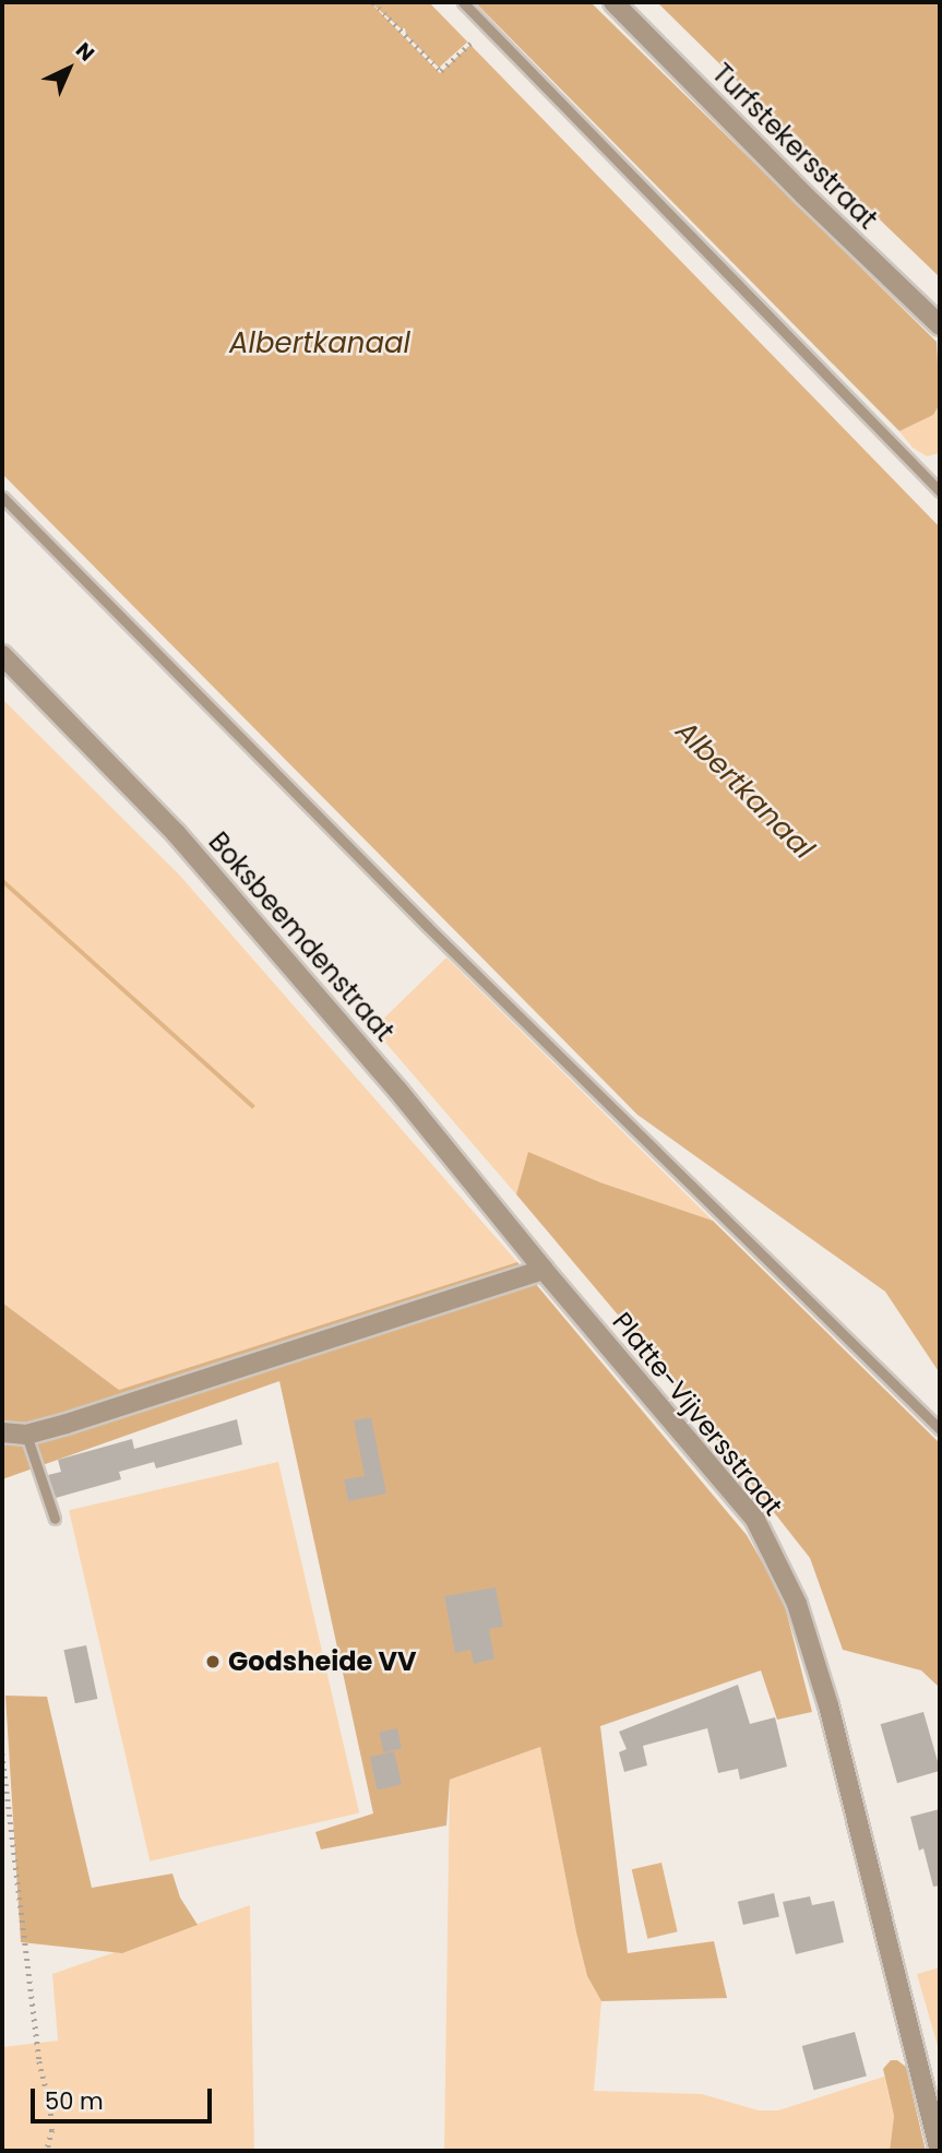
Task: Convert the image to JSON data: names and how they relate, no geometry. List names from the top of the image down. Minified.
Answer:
{"streets":{"street":["Turfstekersstraat","Boksbeemdenstraat","Platte-Vijversstraat"]},"crossings":[["Boksbeemdenstraat","Platte-Vijversstraat"]],"water":["Albertkanaal"],"places":["Godsheide VV"],"scale_bar":"50 m","north":"top right"}
